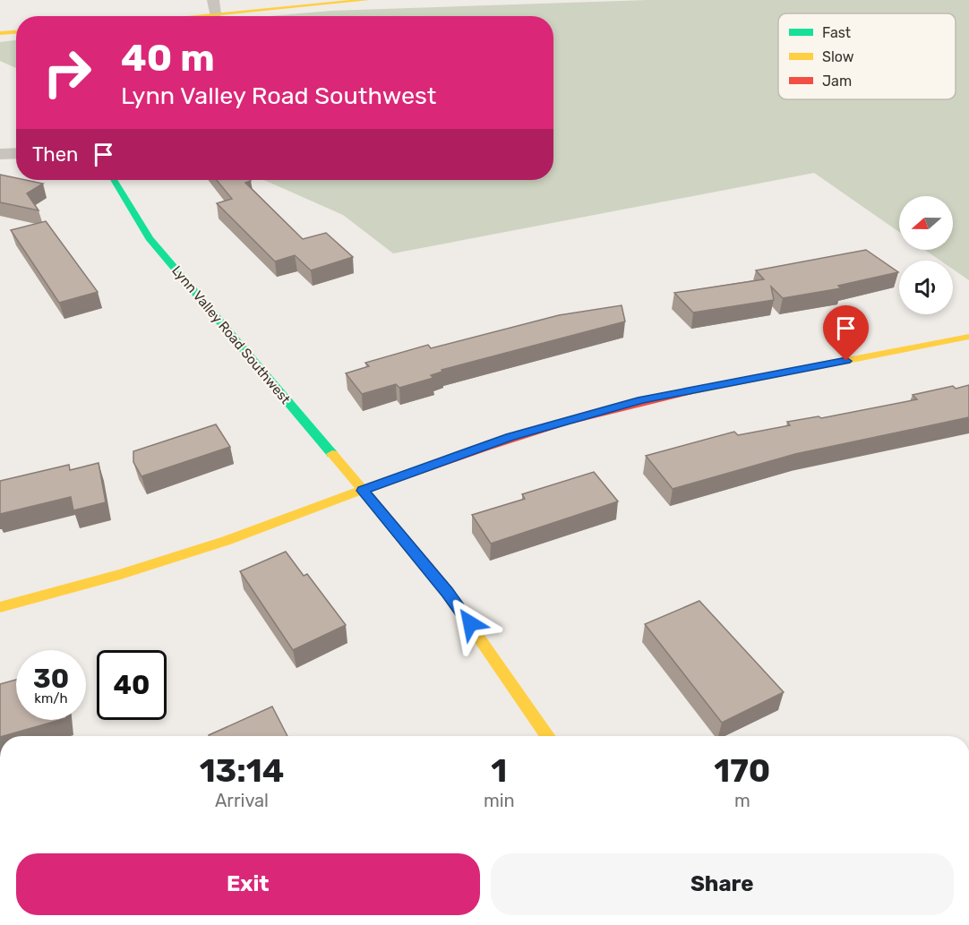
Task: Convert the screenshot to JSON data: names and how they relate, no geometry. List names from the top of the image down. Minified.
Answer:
{"streets":{"street":["Lynn Valley Road Southwest"]},"legend":["Fast","Slow","Jam"],"north":"left","page":{"turn":["40 m","Lynn Valley Road Southwest"],"then":"Then","speed":"30 km/h","limit":"40","eta":["13:14","Arrival","1","min","170","m"],"buttons":["Exit","Share"]}}
